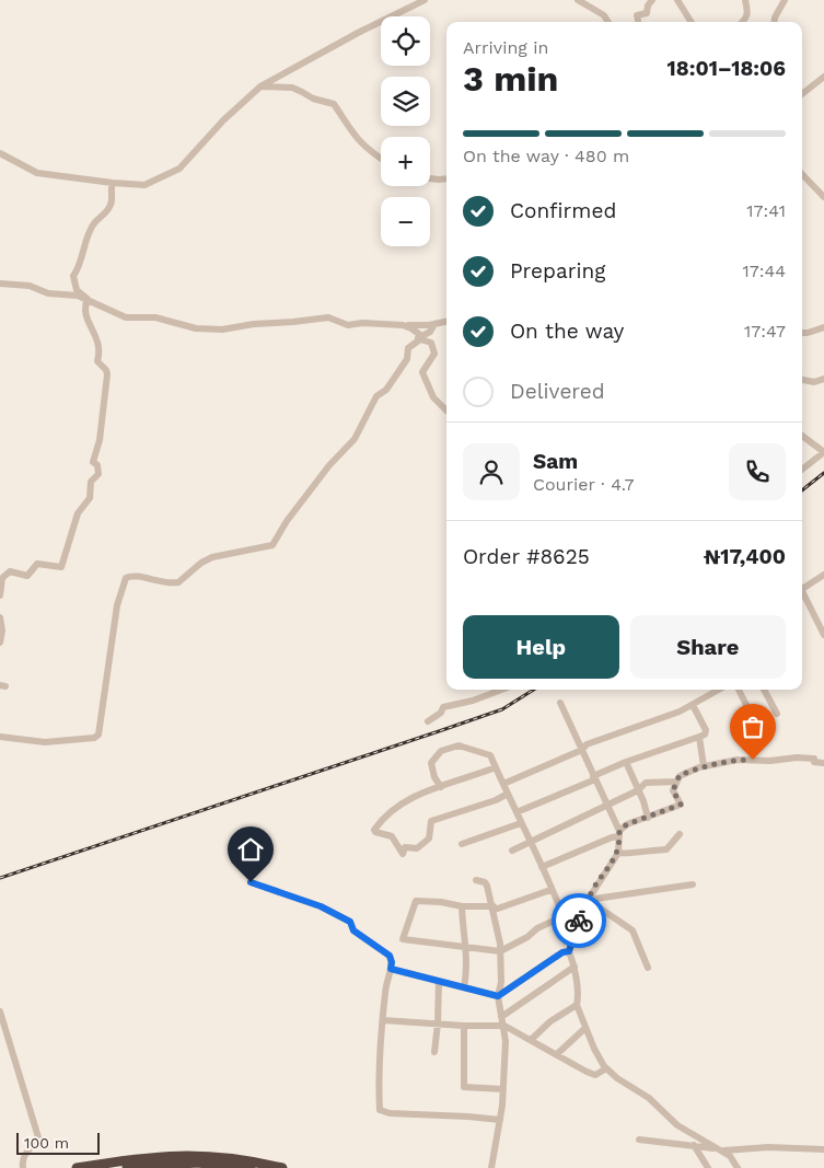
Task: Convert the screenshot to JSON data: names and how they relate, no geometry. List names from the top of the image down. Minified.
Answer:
{"scale_bar":"100 m","page":{"map_buttons":["+","−"],"heading":["3 min","Arriving in","18:01–18:06"],"panel":["Sam","Courier · 4.7","Order #8625","₦17,400"],"bar":"On the way · 480 m","list":[["Confirmed","17:41"],["Preparing","17:44"],["On the way","17:47"],"Delivered"],"buttons":["Help","Share"],"scale":"100 m"}}
